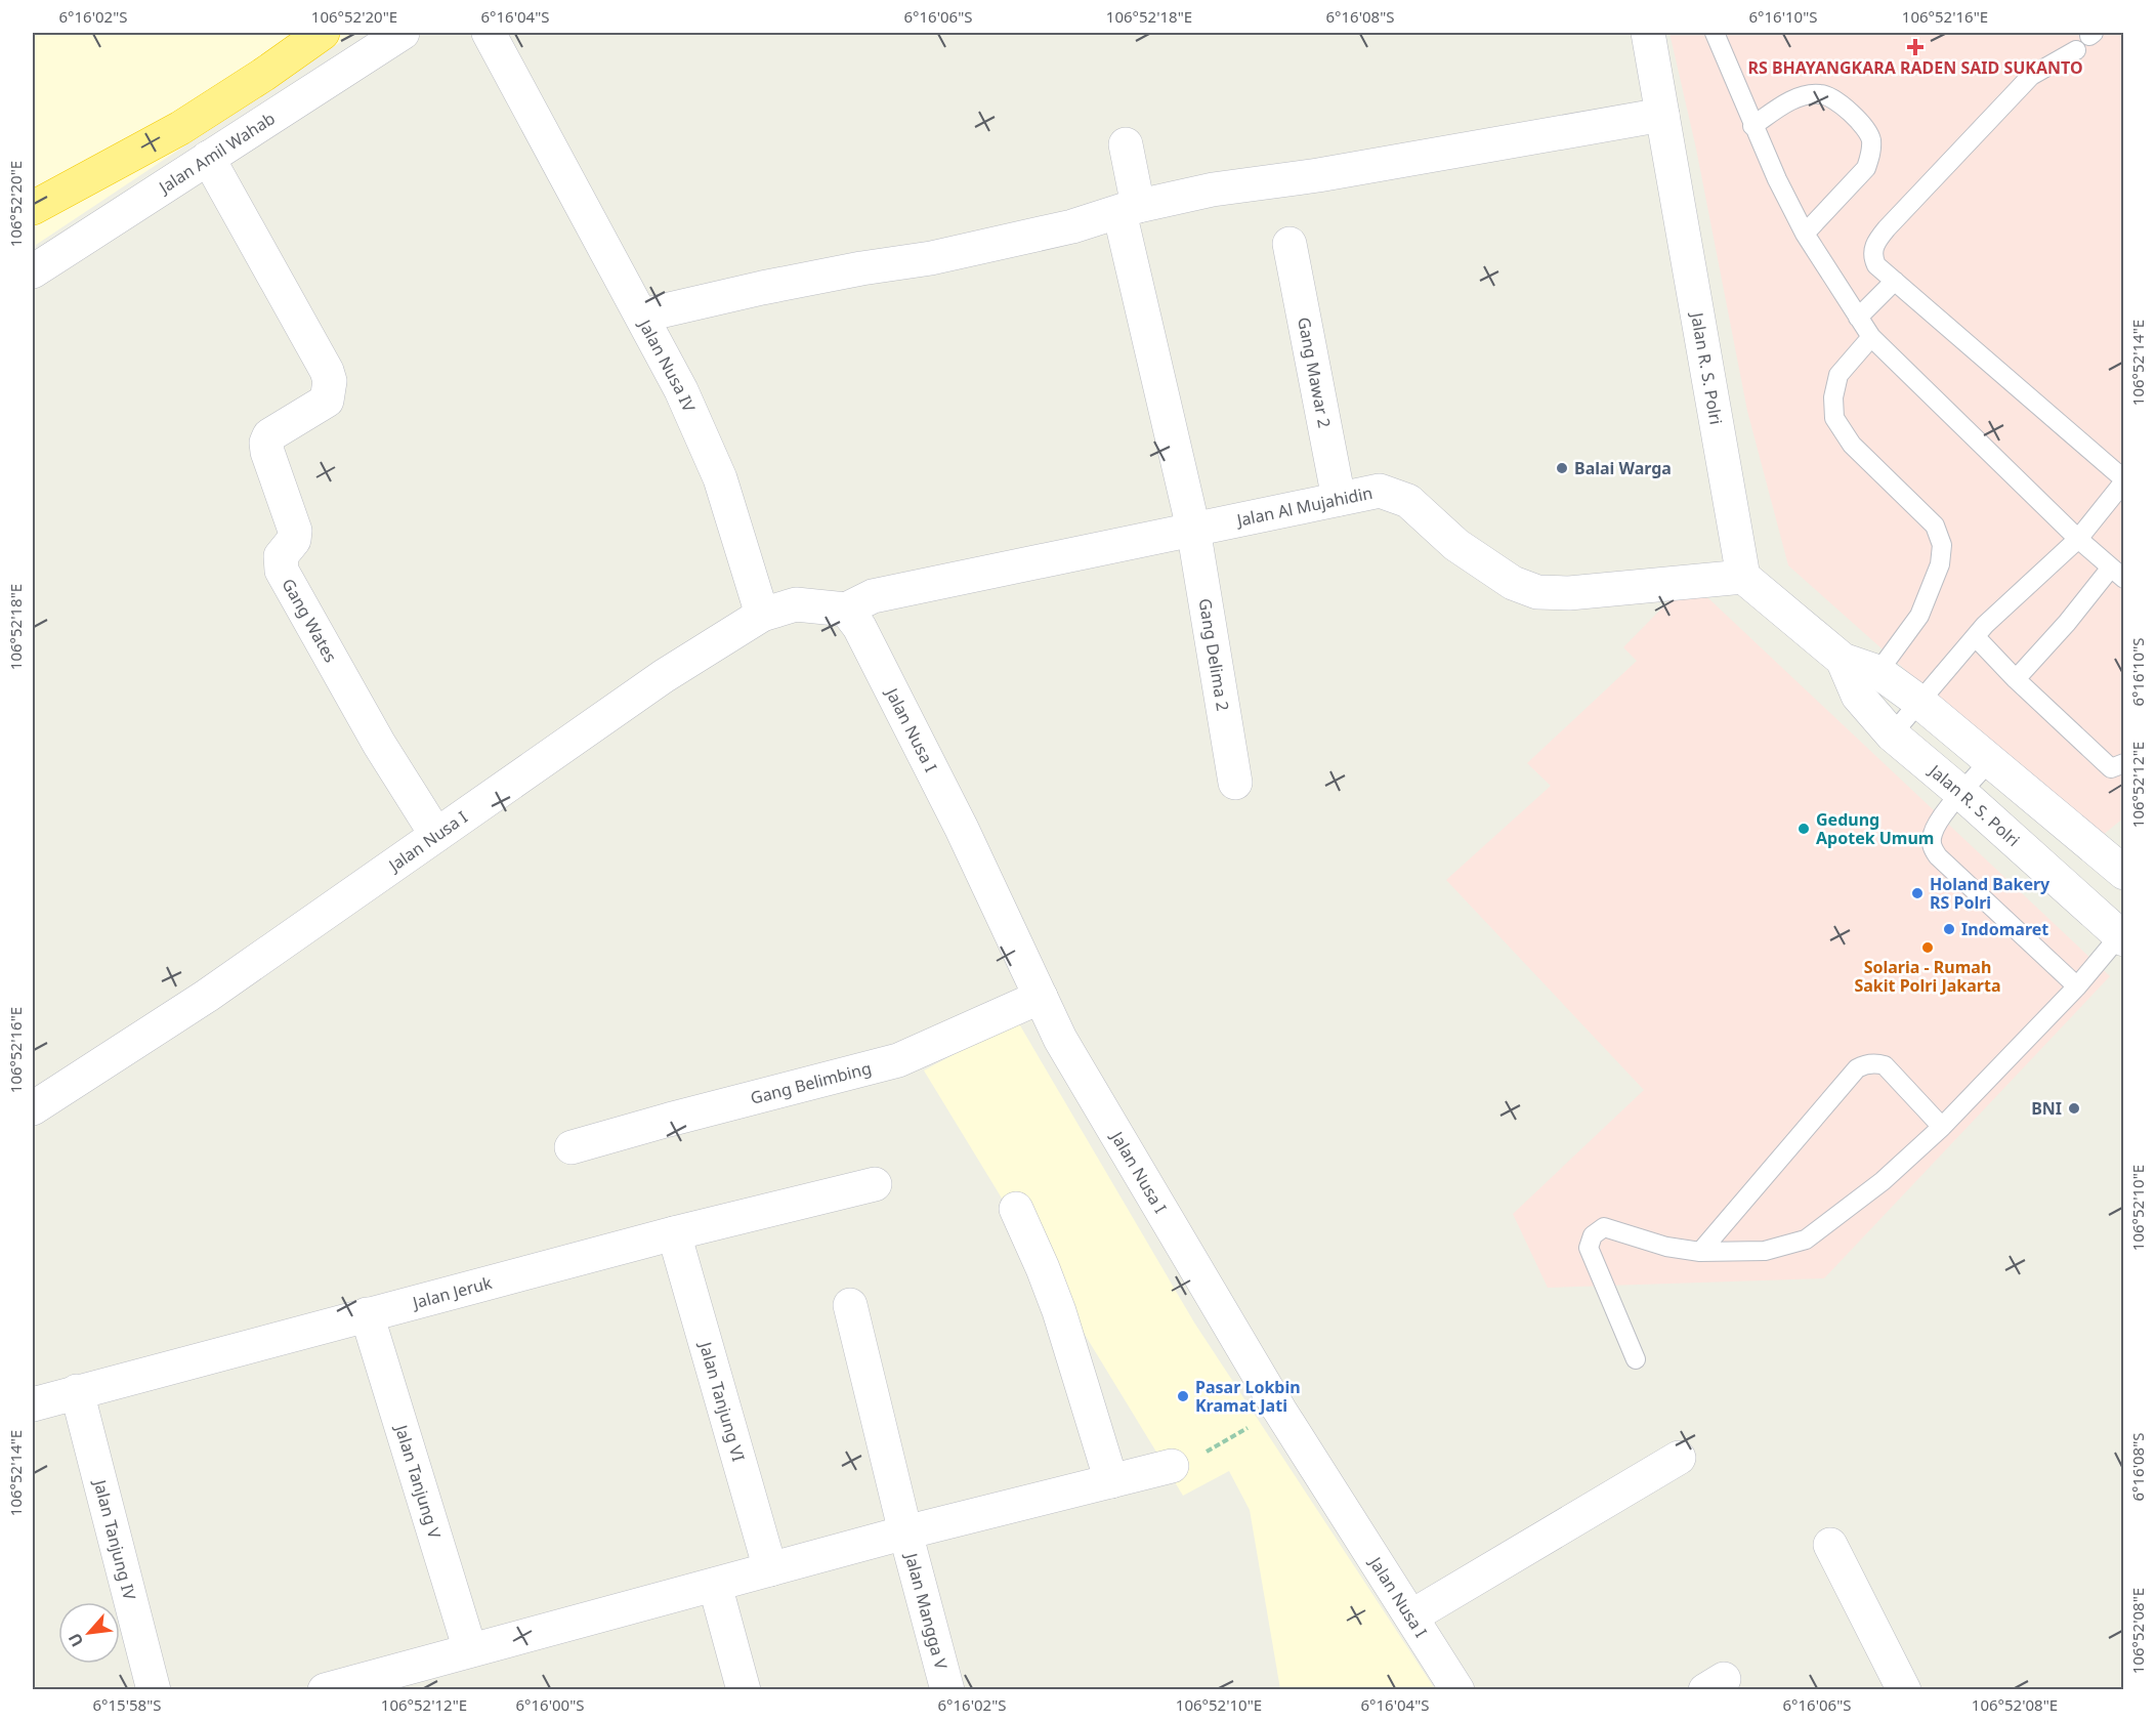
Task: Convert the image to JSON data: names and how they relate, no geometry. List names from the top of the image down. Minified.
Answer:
{"streets":{"street":["Jalan Amil Wahab","Jalan Nusa IV","Jalan R. S. Polri","Gang Mawar 2","Jalan Al Mujahidin","Gang Wates","Gang Delima 2","Jalan Nusa I","Gang Belimbing","Jalan Jeruk","Jalan Tanjung VI","Jalan Tanjung V","Jalan Tanjung IV","Jalan Mangga V"]},"crossings":[["Jalan Amil Wahab","Gang Wates"],["Jalan Nusa IV","Jalan Nusa I"],["Jalan R. S. Polri","Jalan Al Mujahidin"],["Gang Mawar 2","Jalan Al Mujahidin"],["Jalan Al Mujahidin","Gang Delima 2"],["Jalan Al Mujahidin","Jalan Nusa I"],["Gang Wates","Jalan Nusa I"],["Jalan Nusa I","Gang Belimbing"],["Jalan Jeruk","Jalan Tanjung VI"],["Jalan Jeruk","Jalan Tanjung V"],["Jalan Jeruk","Jalan Tanjung IV"]],"places":{"health":["RS BHAYANGKARA RADEN SAID SUKANTO"],"other":["Balai Warga","Gedung Apotek Umum","Holand Bakery RS Polri","Indomaret","Solaria - Rumah Sakit Polri Jakarta","BNI","Pasar Lokbin Kramat Jati"]},"north":"bottom left","coordinates":["6°16'02\"S","106°52'20\"E","6°16'04\"S","6°16'06\"S","106°52'18\"E","6°16'08\"S","6°16'10\"S","106°52'16\"E","106°52'14\"E","106°52'12\"E","106°52'10\"E","106°52'08\"E","6°15'58\"S","6°16'00\"S"]}
